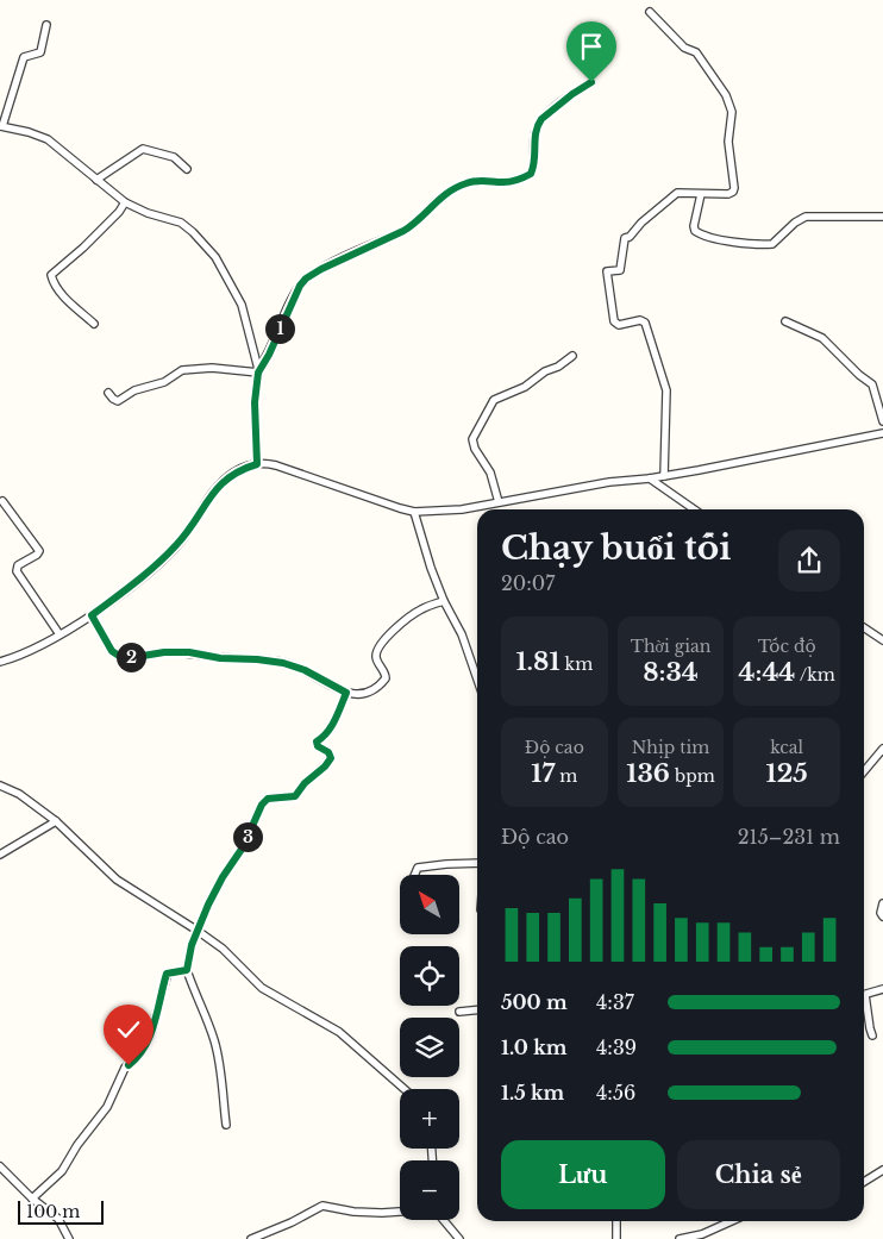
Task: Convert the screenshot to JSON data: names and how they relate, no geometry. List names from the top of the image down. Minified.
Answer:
{"scale_bar":"100 m","north":"top left","page":{"pins":["1","2","3"],"heading":["Chạy buổi tối","20:07"],"stats":[["1.81 km"],["Thời gian","8:34"],["Tốc độ","4:44 /km"],["Độ cao","17 m"],["Nhịp tim","136 bpm"],["kcal","125"]],"chart":["Độ cao","215–231 m"],"map_buttons":["+","−"],"list":[{"name":"500 m","note":"4:37"},{"name":"1.0 km","note":"4:39"},{"name":"1.5 km","note":"4:56"}],"buttons":["Lưu","Chia sẻ"],"scale":"100 m"}}
